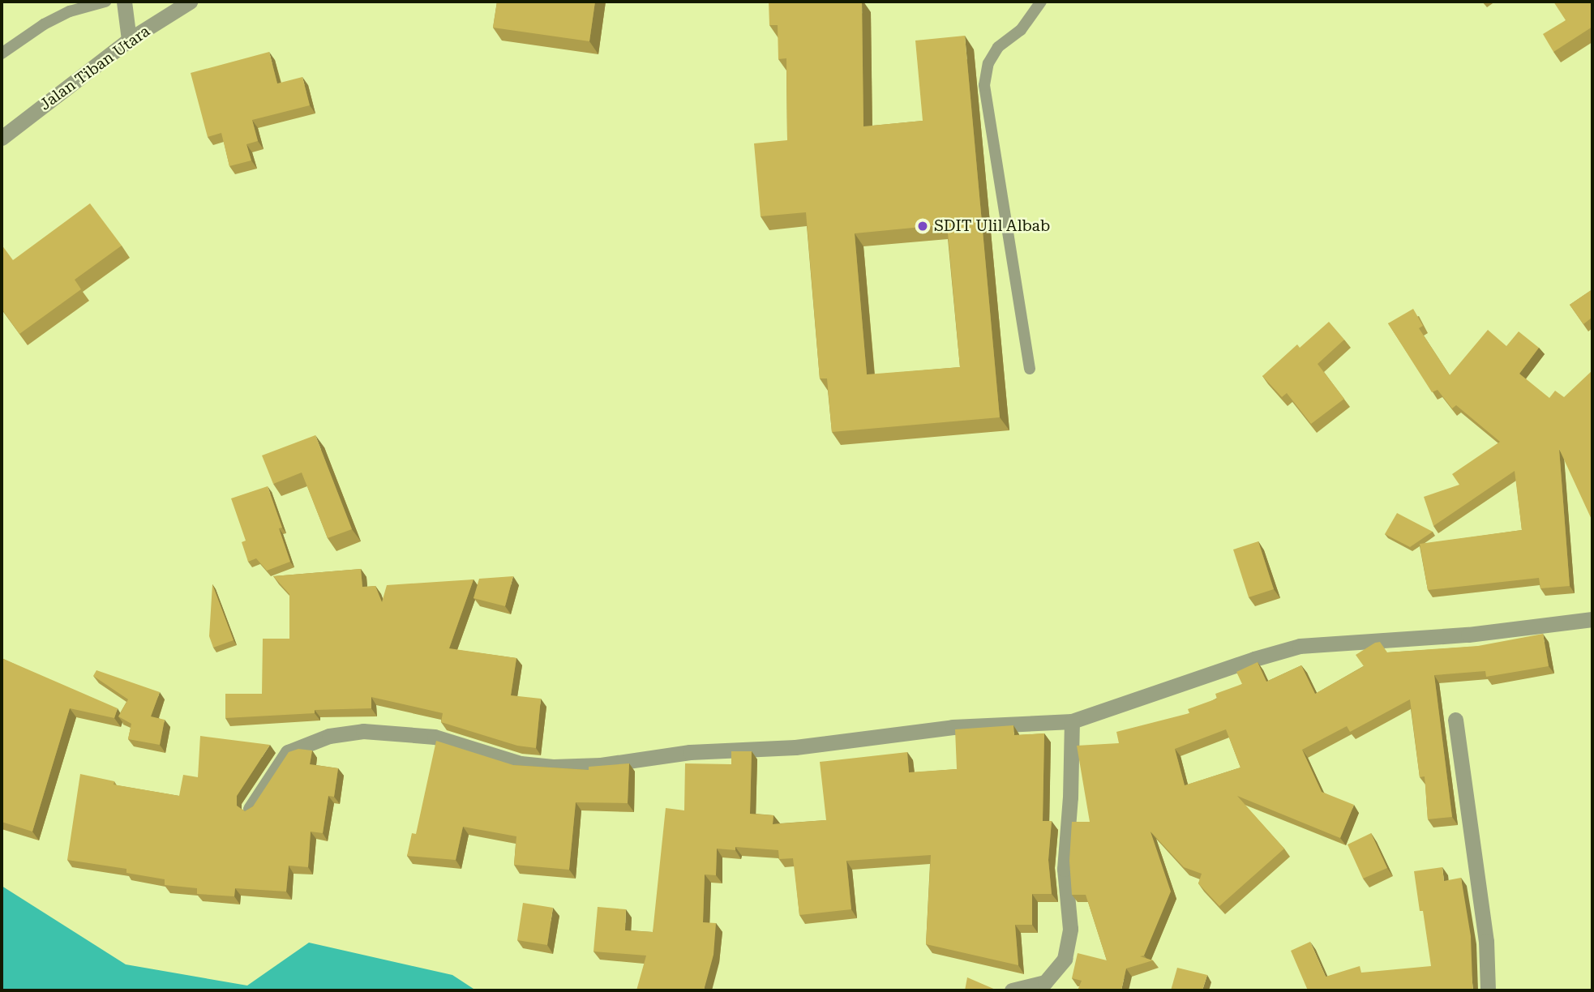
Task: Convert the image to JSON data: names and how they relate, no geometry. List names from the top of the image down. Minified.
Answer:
{"streets":{"street":["Jalan Tiban Utara"]},"places":["SDIT Ulil Albab"]}
